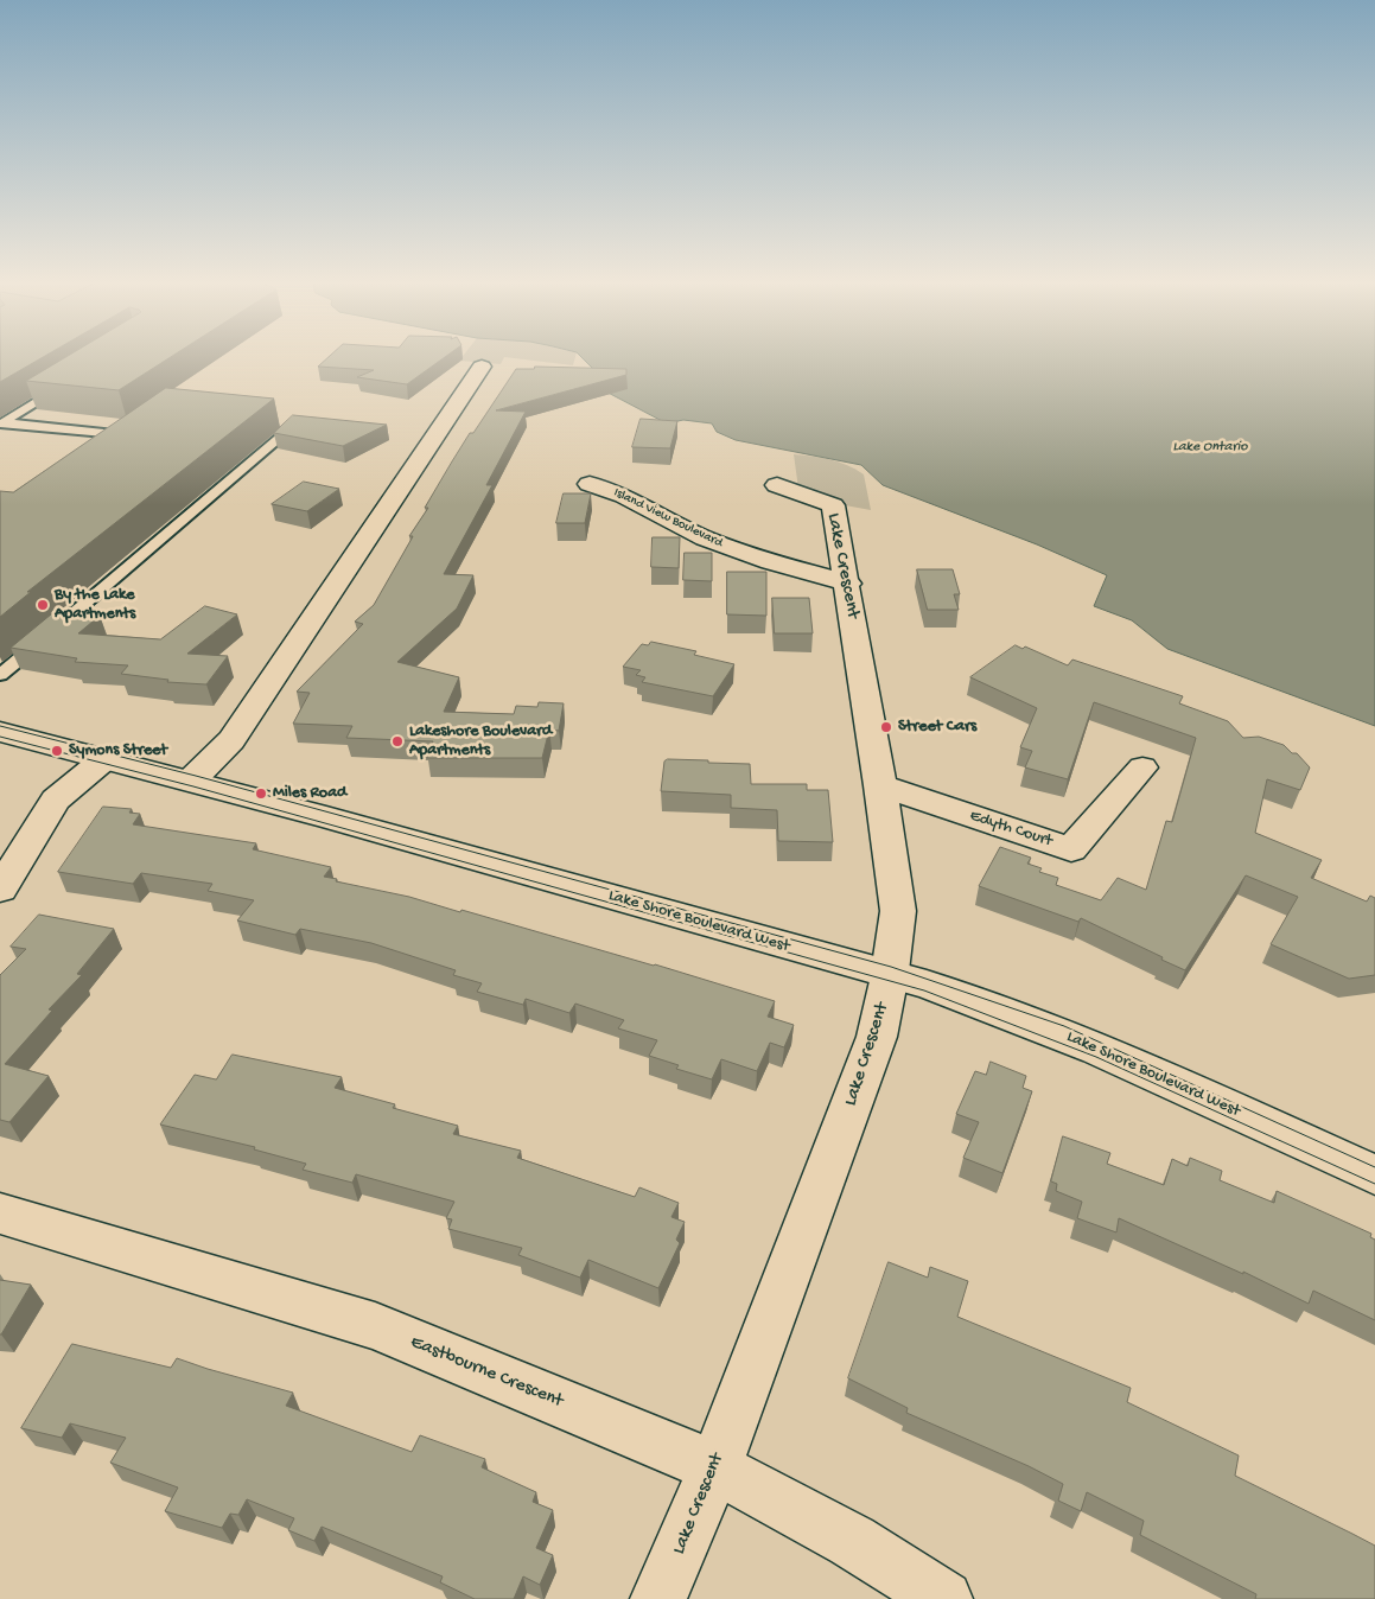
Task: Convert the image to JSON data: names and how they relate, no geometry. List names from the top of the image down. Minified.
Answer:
{"streets":{"street":["Island View Boulevard","Lake Crescent","Edyth Court","Lake Shore Boulevard West","Eastbourne Crescent"]},"crossings":[["Island View Boulevard","Lake Crescent"],["Lake Crescent","Edyth Court"],["Lake Crescent","Lake Shore Boulevard West"],["Lake Crescent","Eastbourne Crescent"]],"water":["Lake Ontario"],"places":["By the Lake Apartments","Street Cars","Lakeshore Boulevard Apartments","Symons Street","Miles Road"]}
